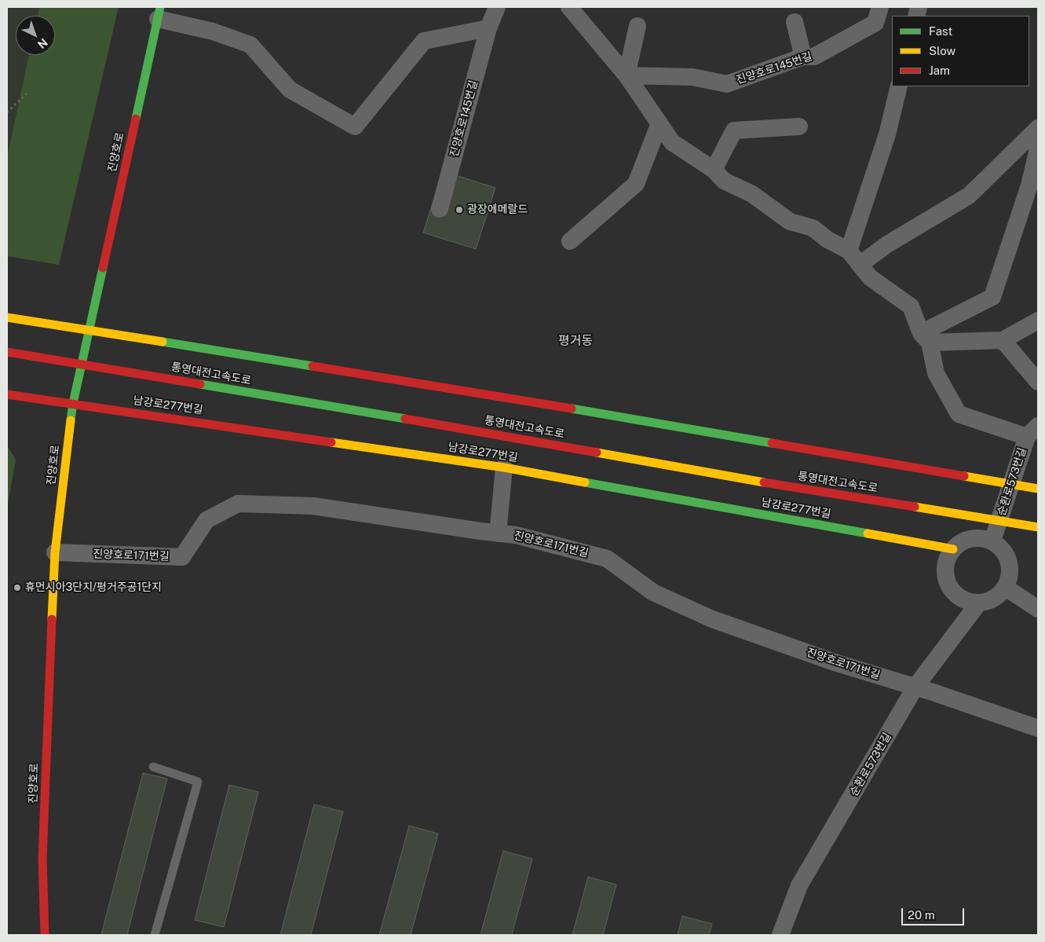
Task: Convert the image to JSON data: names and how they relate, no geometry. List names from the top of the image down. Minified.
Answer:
{"streets":{"main road":["진양호로","통영대전고속도로","남강로277번길"],"street":["진양호로145번길","순환로573번길","진양호로171번길"]},"crossings":[["진양호로","남강로277번길"],["진양호로","진양호로171번길"],["남강로277번길","순환로573번길"],["순환로573번길","진양호로171번길"]],"districts":["평거동"],"places":["광장에메랄드","휴먼시아3단지/평거주공1단지"],"legend":["Fast","Slow","Jam"],"scale_bar":"20 m","north":"bottom right"}
